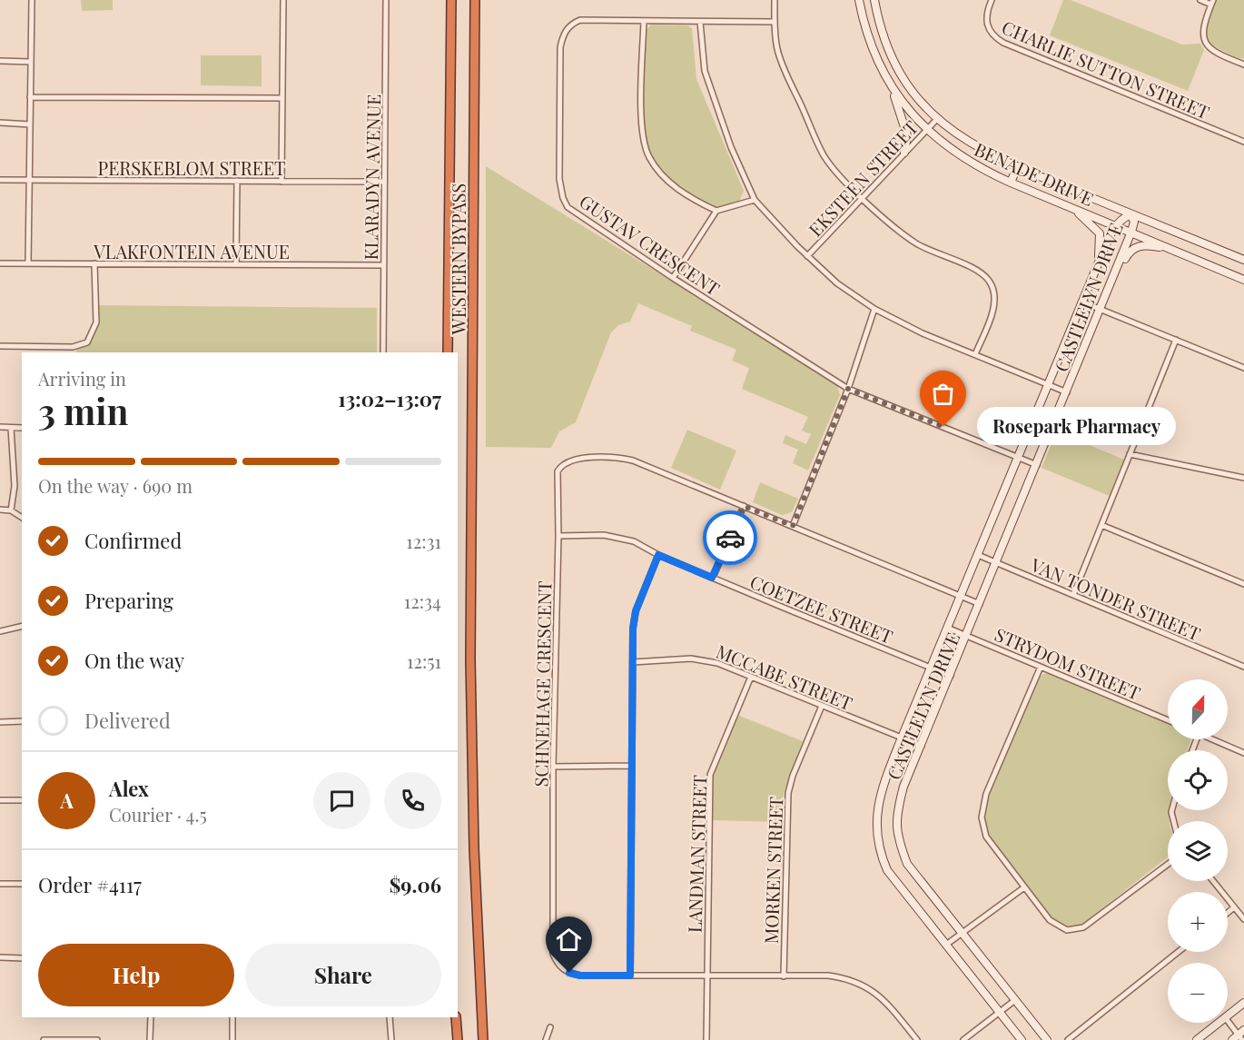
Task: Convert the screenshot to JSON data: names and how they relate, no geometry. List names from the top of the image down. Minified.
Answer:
{"streets":{"highway":["WESTERN BYPASS"],"street":["CHARLIE SUTTON STREET","PERSKEBLOM STREET","BENADE DRIVE","KLARADYN AVENUE","EKSTEEN STREET","GUSTAV CRESCENT","VLAKFONTEIN AVENUE","CASTLELYN DRIVE","VAN TONDER STREET","COETZEE STREET","STRYDOM STREET","MCCABE STREET","SCHNEHAGE CRESCENT","LANDMAN STREET","MORKEN STREET"]},"crossings":[["PERSKEBLOM STREET","KLARADYN AVENUE"],["BENADE DRIVE","EKSTEEN STREET"],["BENADE DRIVE","CASTLELYN DRIVE"],["KLARADYN AVENUE","VLAKFONTEIN AVENUE"],["GUSTAV CRESCENT","CASTLELYN DRIVE"],["CASTLELYN DRIVE","VAN TONDER STREET"],["CASTLELYN DRIVE","COETZEE STREET"],["CASTLELYN DRIVE","STRYDOM STREET"],["CASTLELYN DRIVE","MCCABE STREET"],["CASTLELYN DRIVE","SCHNEHAGE CRESCENT"],["COETZEE STREET","SCHNEHAGE CRESCENT"],["MCCABE STREET","LANDMAN STREET"],["MCCABE STREET","MORKEN STREET"],["SCHNEHAGE CRESCENT","LANDMAN STREET"],["SCHNEHAGE CRESCENT","MORKEN STREET"]],"places":["Rosepark Pharmacy"],"north":"top","page":{"heading":["3 min","Arriving in","13:02–13:07"],"panel":["Alex","Courier · 4.5","Order #4117","$9.06"],"bubble":"Rosepark Pharmacy","bar":"On the way · 690 m","list":[["Confirmed","12:31"],["Preparing","12:34"],["On the way","12:51"],"Delivered"],"map_buttons":["+","−"],"round":"A","buttons":["Help","Share"]}}
